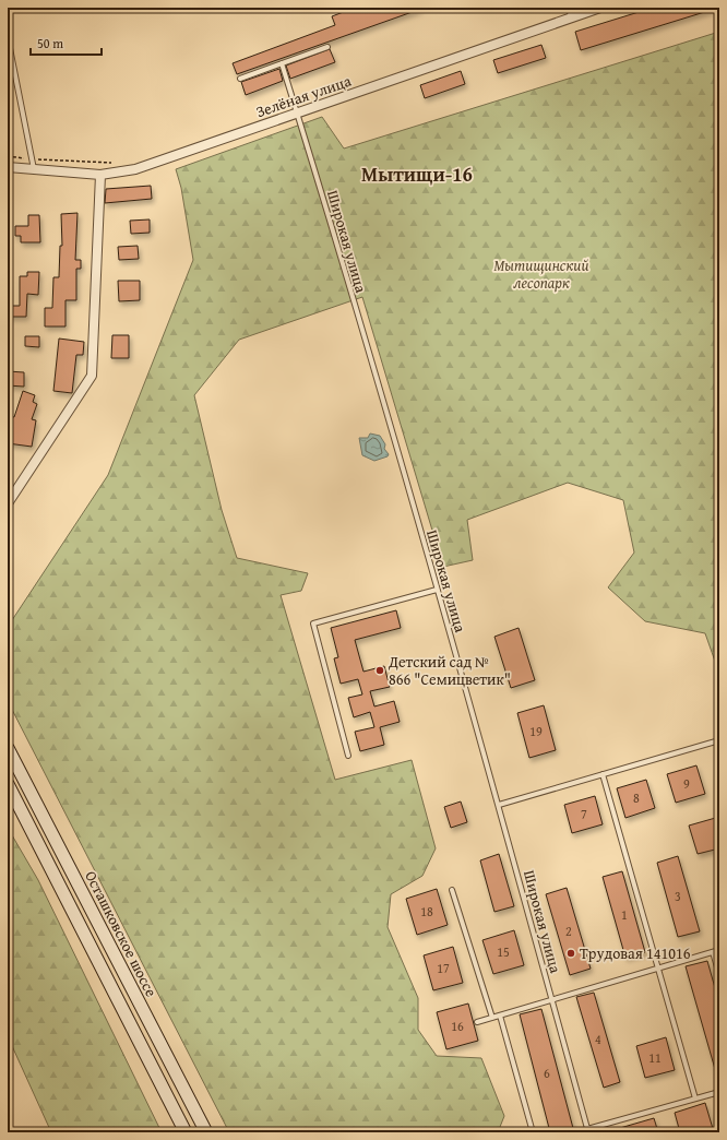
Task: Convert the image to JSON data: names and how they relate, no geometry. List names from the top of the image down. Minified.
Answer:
{"streets":{"main road":["Осташковское шоссе"],"street":["Зелёная улица"],"lane":["Широкая улица"]},"crossings":[["Зелёная улица","Широкая улица"]],"districts":["Мытищи-16"],"parks":["Мытищинский лесопарк"],"places":["Детский сад № 866 \"Семицветик\"","Трудовая 141016"],"house_numbers":["19","9","8","7","3","18","1","2","15","17","16","4","11","6"],"scale_bar":"50 m"}
